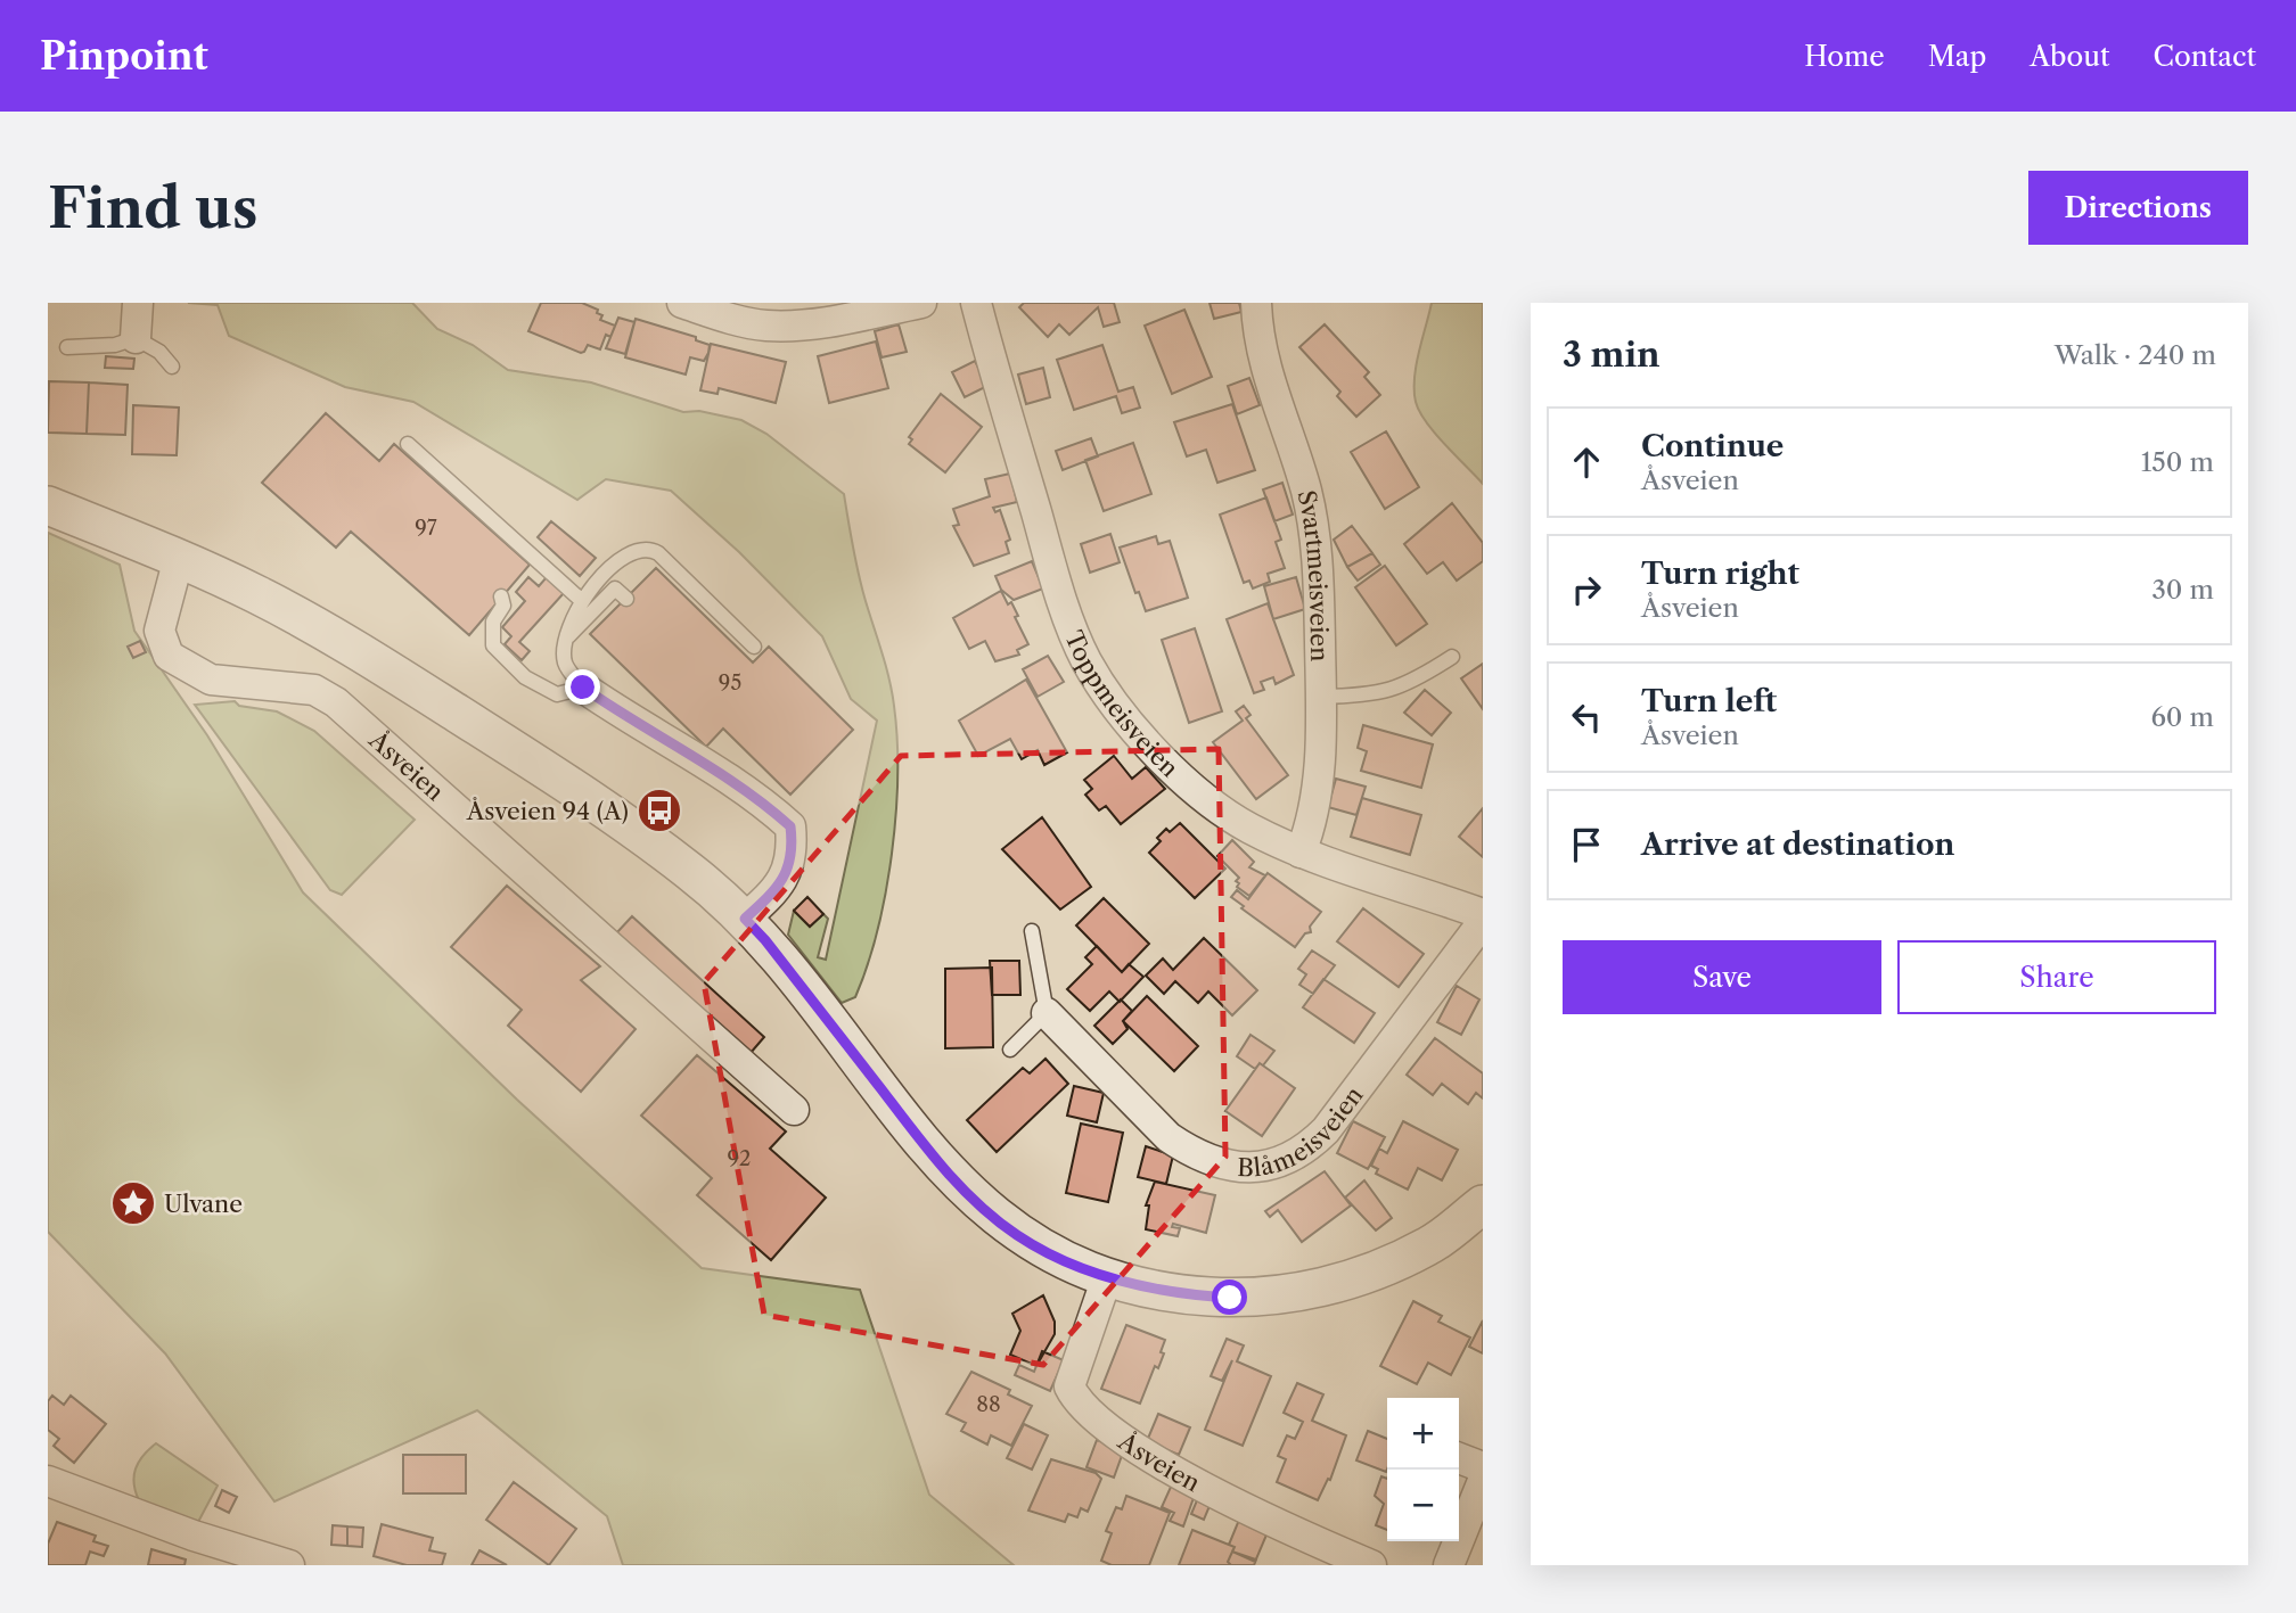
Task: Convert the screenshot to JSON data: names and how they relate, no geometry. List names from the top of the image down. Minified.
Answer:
{"streets":{"street":["Svartmeisveien","Toppmeisveien","Åsveien","Blåmeisveien"]},"crossings":[["Svartmeisveien","Toppmeisveien"]],"places":{"bus stop":["Åsveien 94 (A)"],"place":["Ulvane"]},"house_numbers":["97","95","92","88"],"page":{"header":"Pinpoint","nav":["Home","Map","About","Contact"],"buttons":["Directions",["Save","Share"]],"title":"Find us","heading":["3 min","Walk · 240 m"],"list":[["Continue","Åsveien","150 m"],["Turn right","Åsveien","30 m"],["Turn left","Åsveien","60 m"],"Arrive at destination"],"map_buttons":["+","−"]}}
